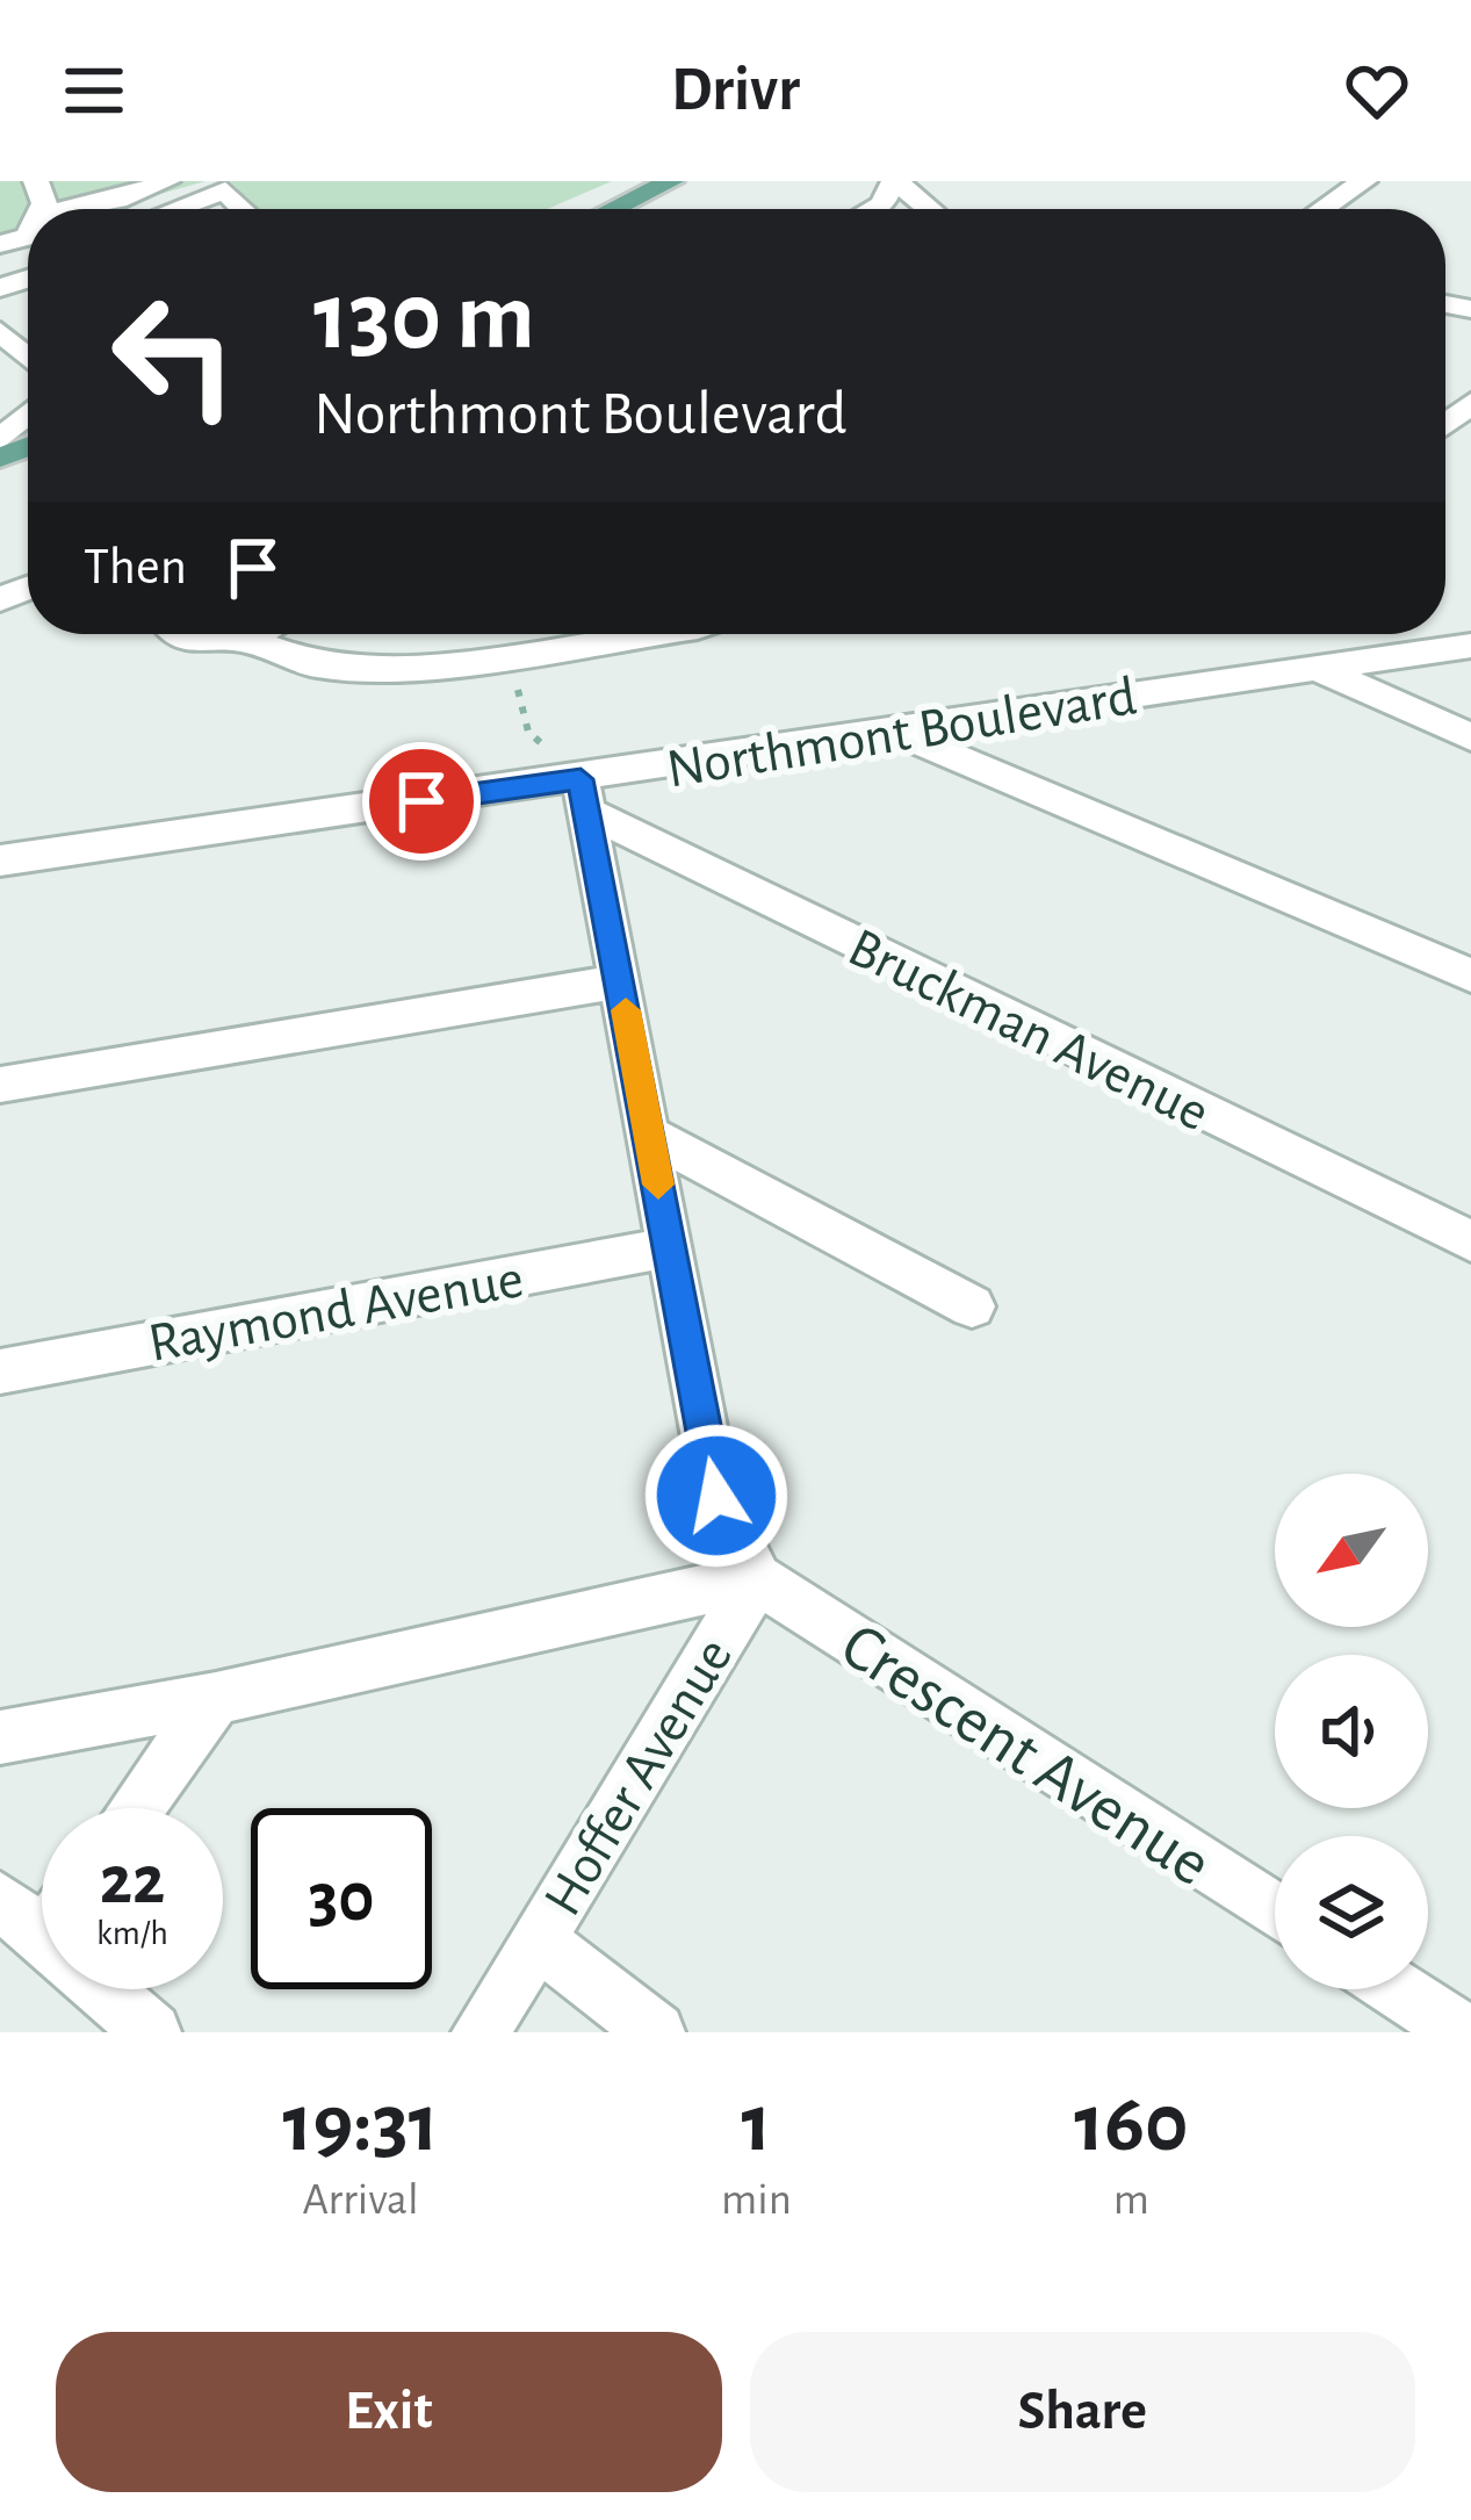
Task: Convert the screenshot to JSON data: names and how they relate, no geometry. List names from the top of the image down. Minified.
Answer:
{"streets":{"street":["Northmont Boulevard","Bruckman Avenue","Raymond Avenue","Crescent Avenue","Hoffer Avenue"]},"crossings":[["Northmont Boulevard","Bruckman Avenue"],["Northmont Boulevard","Hoffer Avenue"],["Bruckman Avenue","Hoffer Avenue"],["Raymond Avenue","Hoffer Avenue"],["Crescent Avenue","Hoffer Avenue"]],"north":"bottom left","page":{"header":"Drivr","turn":["130 m","Northmont Boulevard"],"then":"Then","speed":"22 km/h","limit":"30","eta":["19:31","Arrival","1","min","160","m"],"buttons":["Exit","Share"]}}
